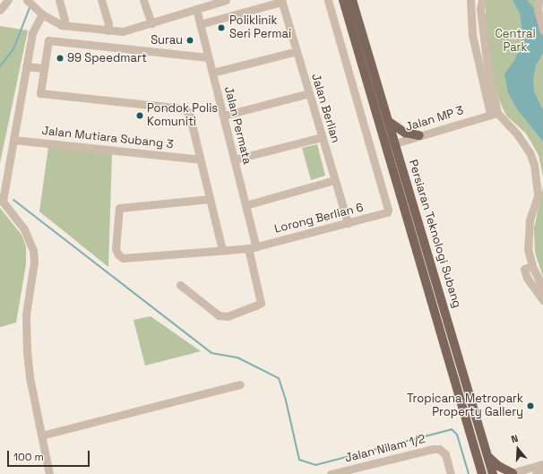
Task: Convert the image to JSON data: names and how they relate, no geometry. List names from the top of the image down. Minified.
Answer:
{"streets":{"main road":["Persiaran Teknologi Subang"],"street":["Jalan Berlian","Jalan MP 3","Jalan Permata","Jalan Mutiara Subang 3","Lorong Berlian 6","Jalan Nilam 1/2"]},"crossings":[["Jalan Berlian","Lorong Berlian 6"],["Jalan MP 3","Persiaran Teknologi Subang"],["Jalan Permata","Lorong Berlian 6"]],"parks":["Central Park"],"places":["Poliklinik Seri Permai","Surau","99 Speedmart","Pondok Polis Komuniti","Tropicana Metropark Property Gallery"],"scale_bar":"100 m","north":"top"}
